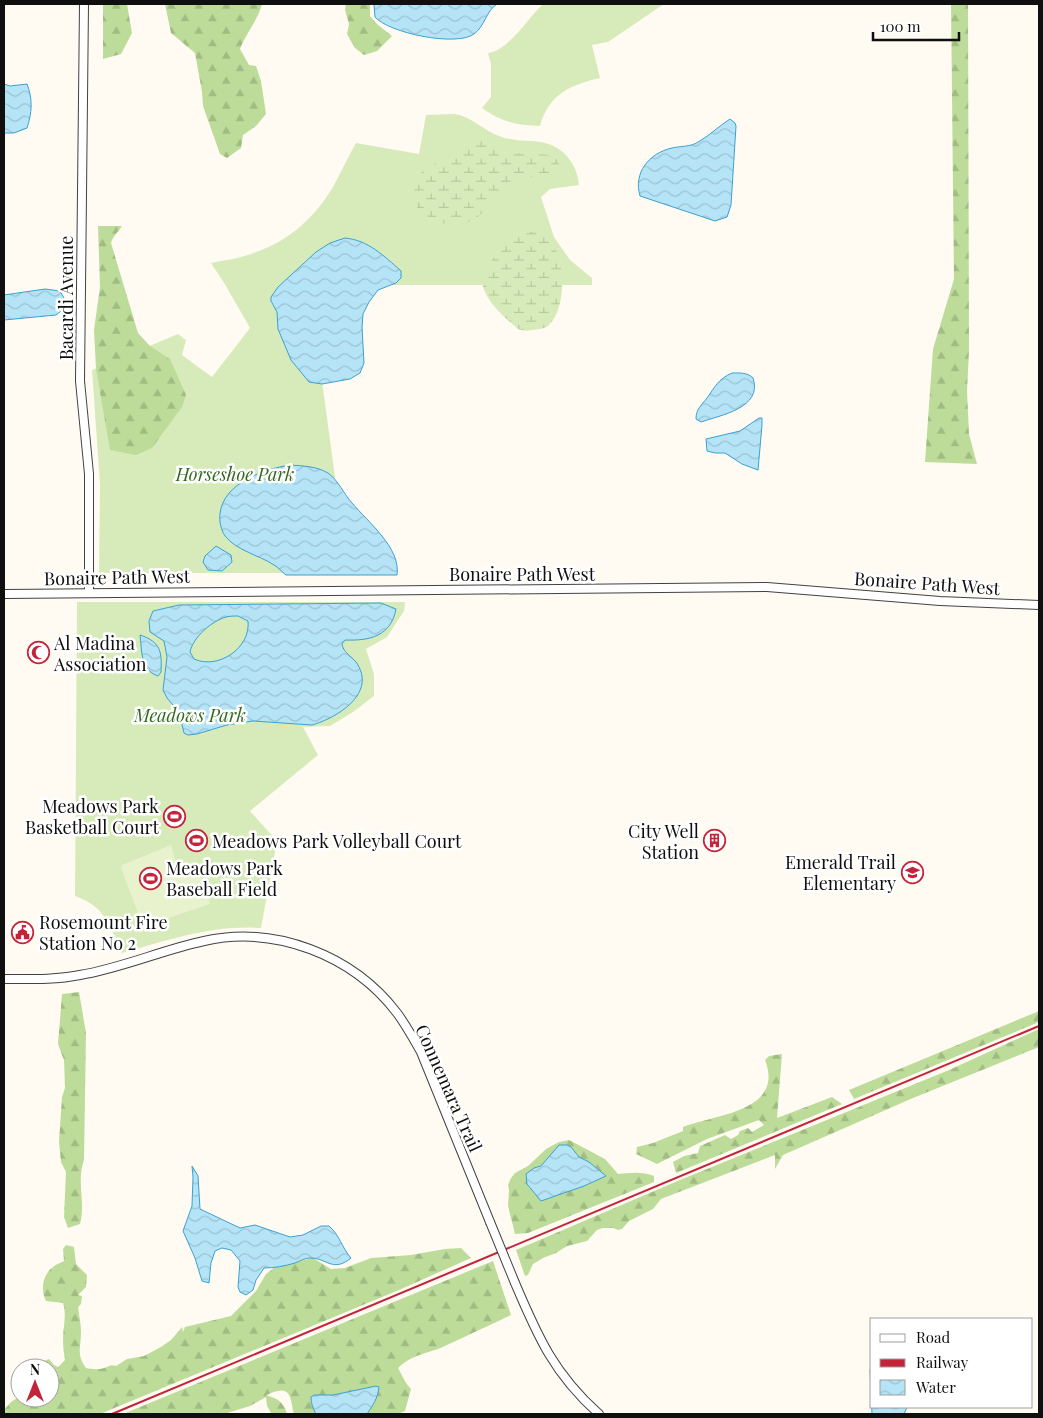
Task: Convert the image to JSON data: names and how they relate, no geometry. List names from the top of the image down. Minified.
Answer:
{"streets":{"street":["Bacardi Avenue","Bonaire Path West","Connemara Trail"]},"crossings":[["Bacardi Avenue","Bonaire Path West"]],"parks":["Horseshoe Park","Meadows Park"],"places":{"mosque":["Al Madina Association"],"sports":["Meadows Park Basketball Court","Meadows Park Volleyball Court","Meadows Park Baseball Field"],"building":["City Well Station"],"school or university":["Emerald Trail Elementary"],"public building":["Rosemount Fire Station No 2"]},"legend":["Road","Railway","Water"],"scale_bar":"100 m","north":"top"}
